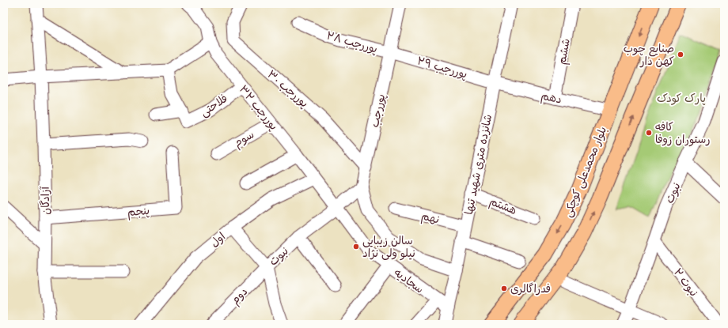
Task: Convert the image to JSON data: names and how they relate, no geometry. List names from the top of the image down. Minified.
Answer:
{"streets":{"main road":["بلوار محمدعلی کوچکی"],"street":["پوررجب ۲۸","ششم","پوررجب ۲۹","پوررجب ۳۰","دهم","فلاحتی","پوررجب ۳۲","پوررجب","سوم","شانزده متری شهید تنها","نبوت","آزادگان","هشتم","پنجم","نهم","اول","سجادیه","نبوت ۲","دوم"]},"crossings":[["پوررجب ۲۸","پوررجب ۲۹"],["پوررجب ۲۸","پوررجب"],["ششم","دهم"],["پوررجب ۲۹","دهم"],["پوررجب ۲۹","پوررجب"],["پوررجب ۲۹","شانزده متری شهید تنها"],["پوررجب ۳۰","پوررجب"],["دهم","شانزده متری شهید تنها"],["دهم","بلوار محمدعلی کوچکی"],["فلاحتی","پوررجب ۳۲"],["پوررجب ۳۲","سوم"],["پوررجب ۳۲","نبوت"],["پوررجب ۳۲","اول"],["پوررجب ۳۲","سجادیه"],["شانزده متری شهید تنها","هشتم"],["شانزده متری شهید تنها","نهم"],["شانزده متری شهید تنها","سجادیه"],["نبوت","سجادیه"],["نبوت","نبوت ۲"],["نبوت","دوم"],["آزادگان","پنجم"]],"parks":["پارک کودک"],"places":["صنایع چوب کهن دار","کافه رستوران زوفا","سالن زیبایی نیلو ولی نژاد","فدراگالری"]}
